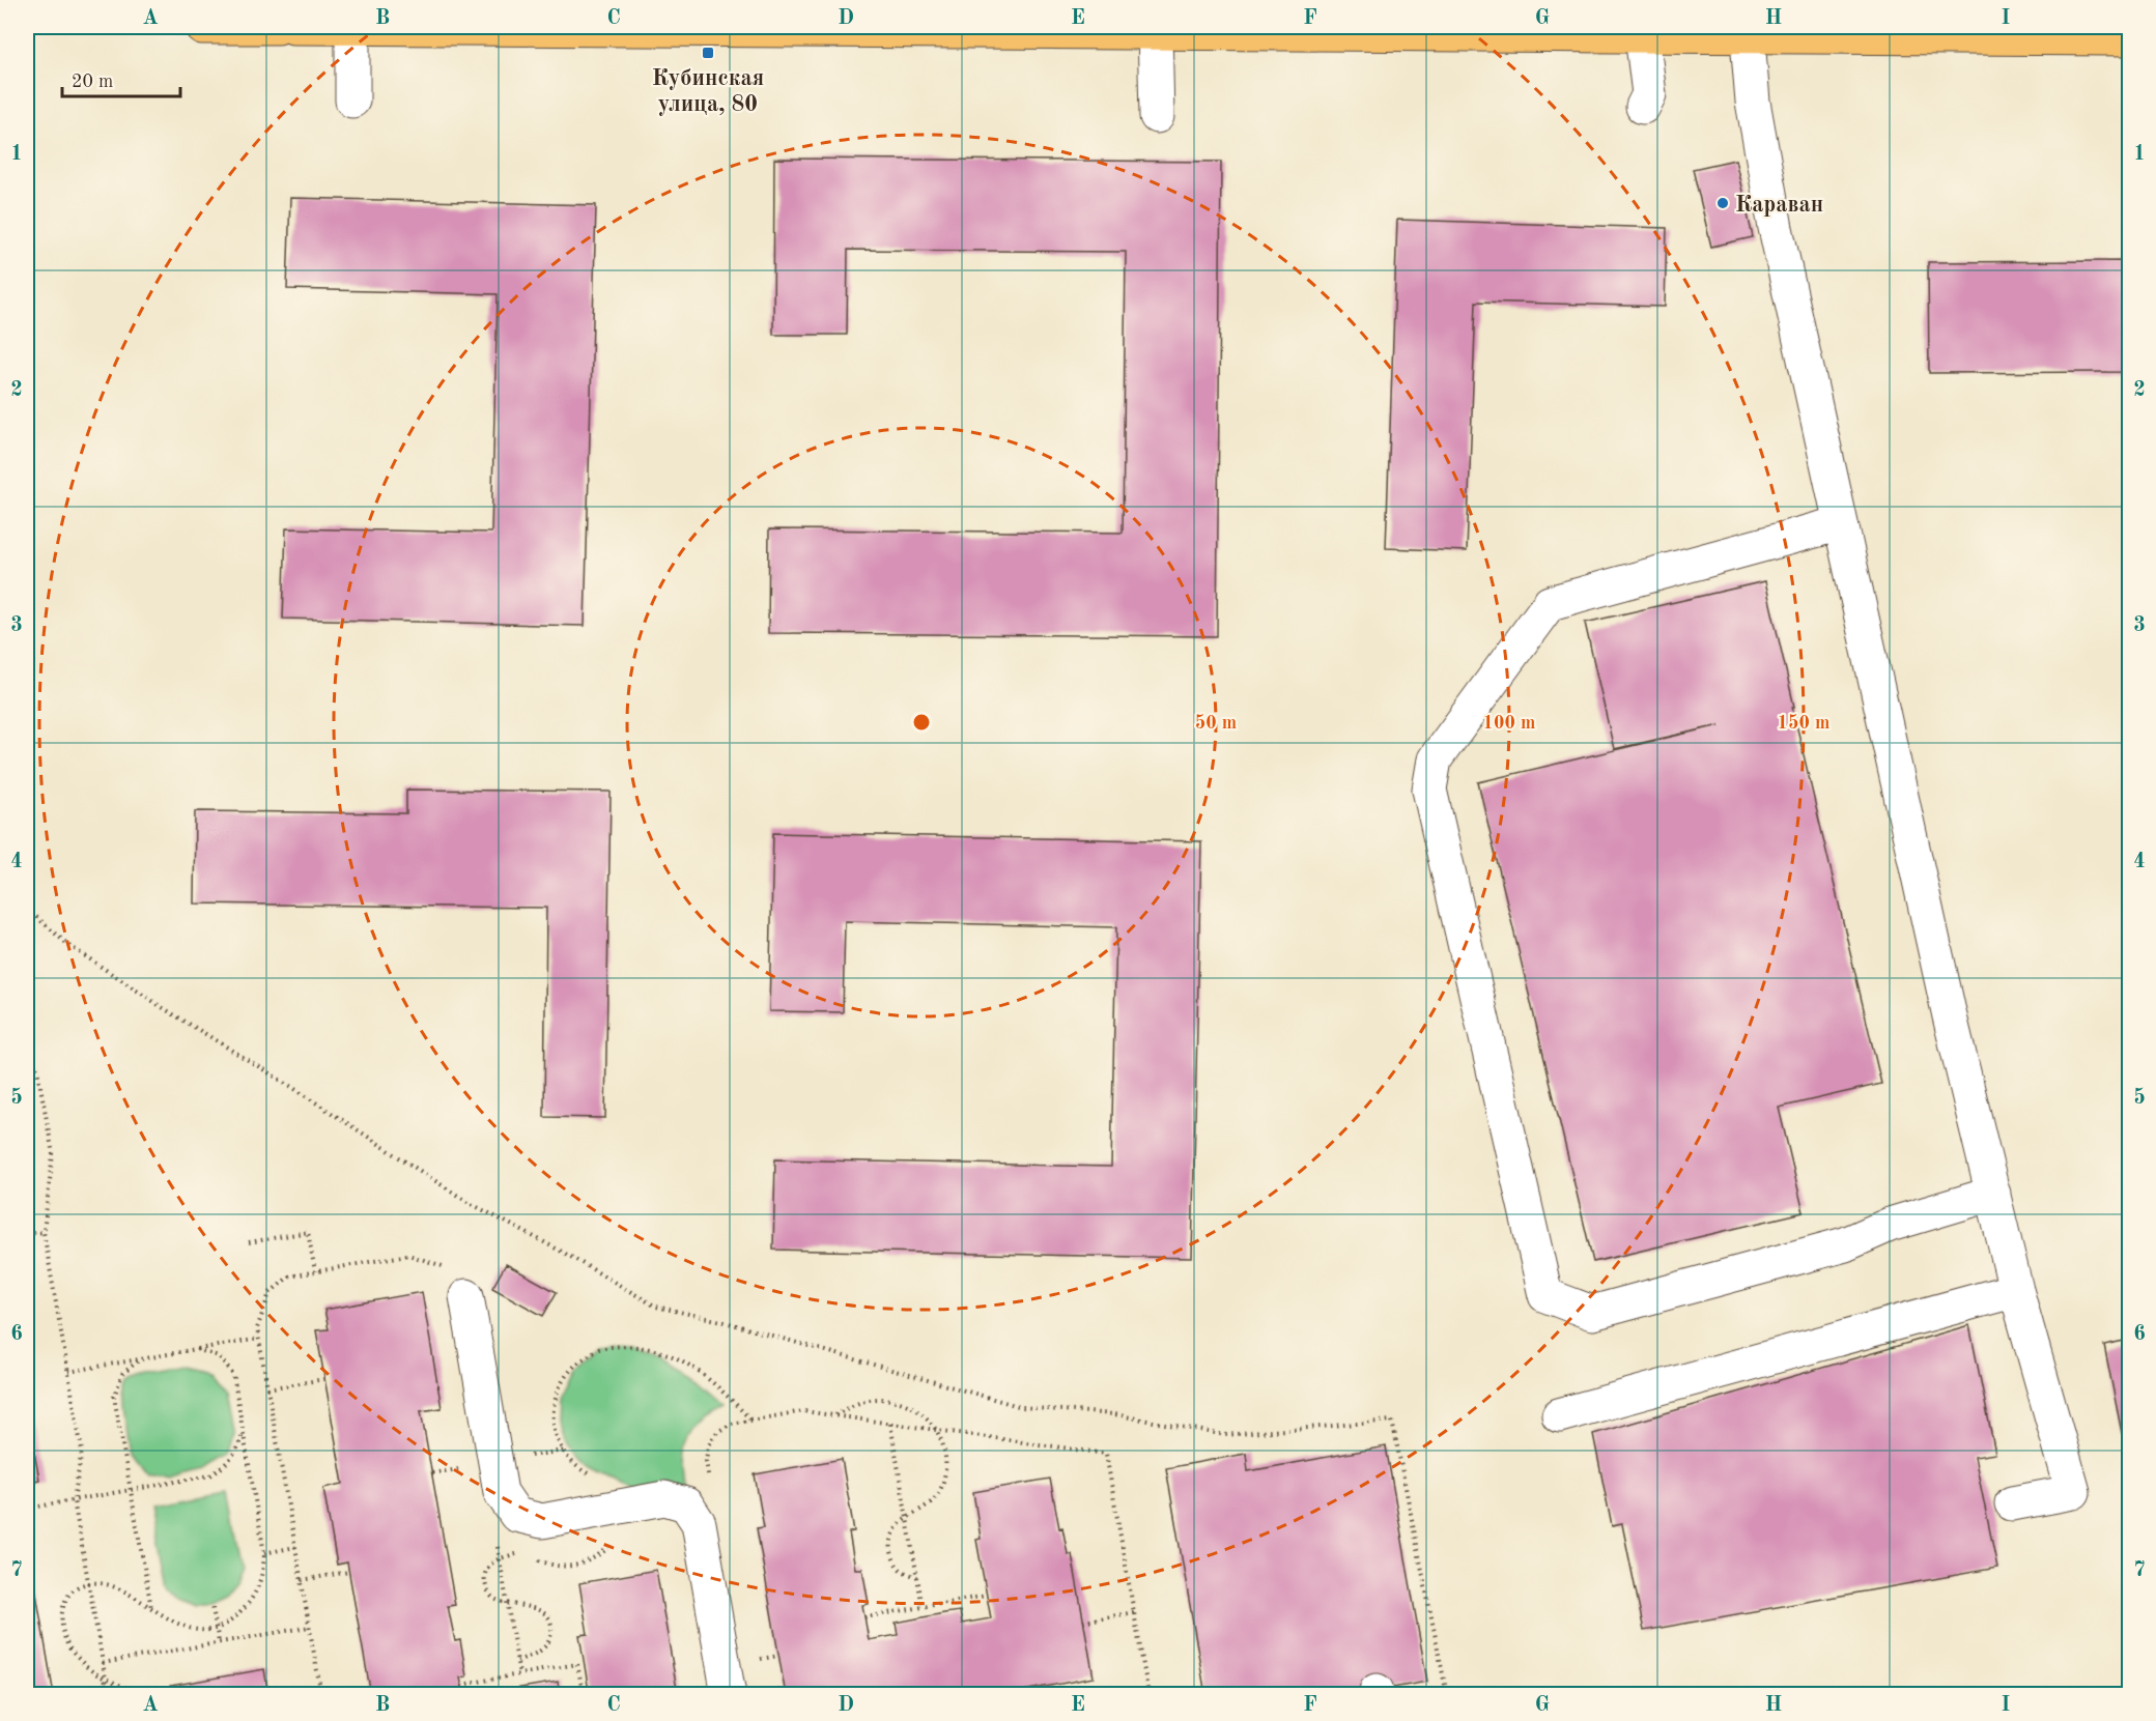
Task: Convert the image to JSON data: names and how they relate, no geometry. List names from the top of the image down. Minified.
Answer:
{"places":{"transit":["Кубинская улица, 80"],"other":["Караван"]},"scale_bar":"20 m","grid":{"columns":["A","B","C","D","E","F","G","H","I"],"rows":["1","2","3","4","5","6","7"]},"rings":["50 m","100 m","150 m"]}
